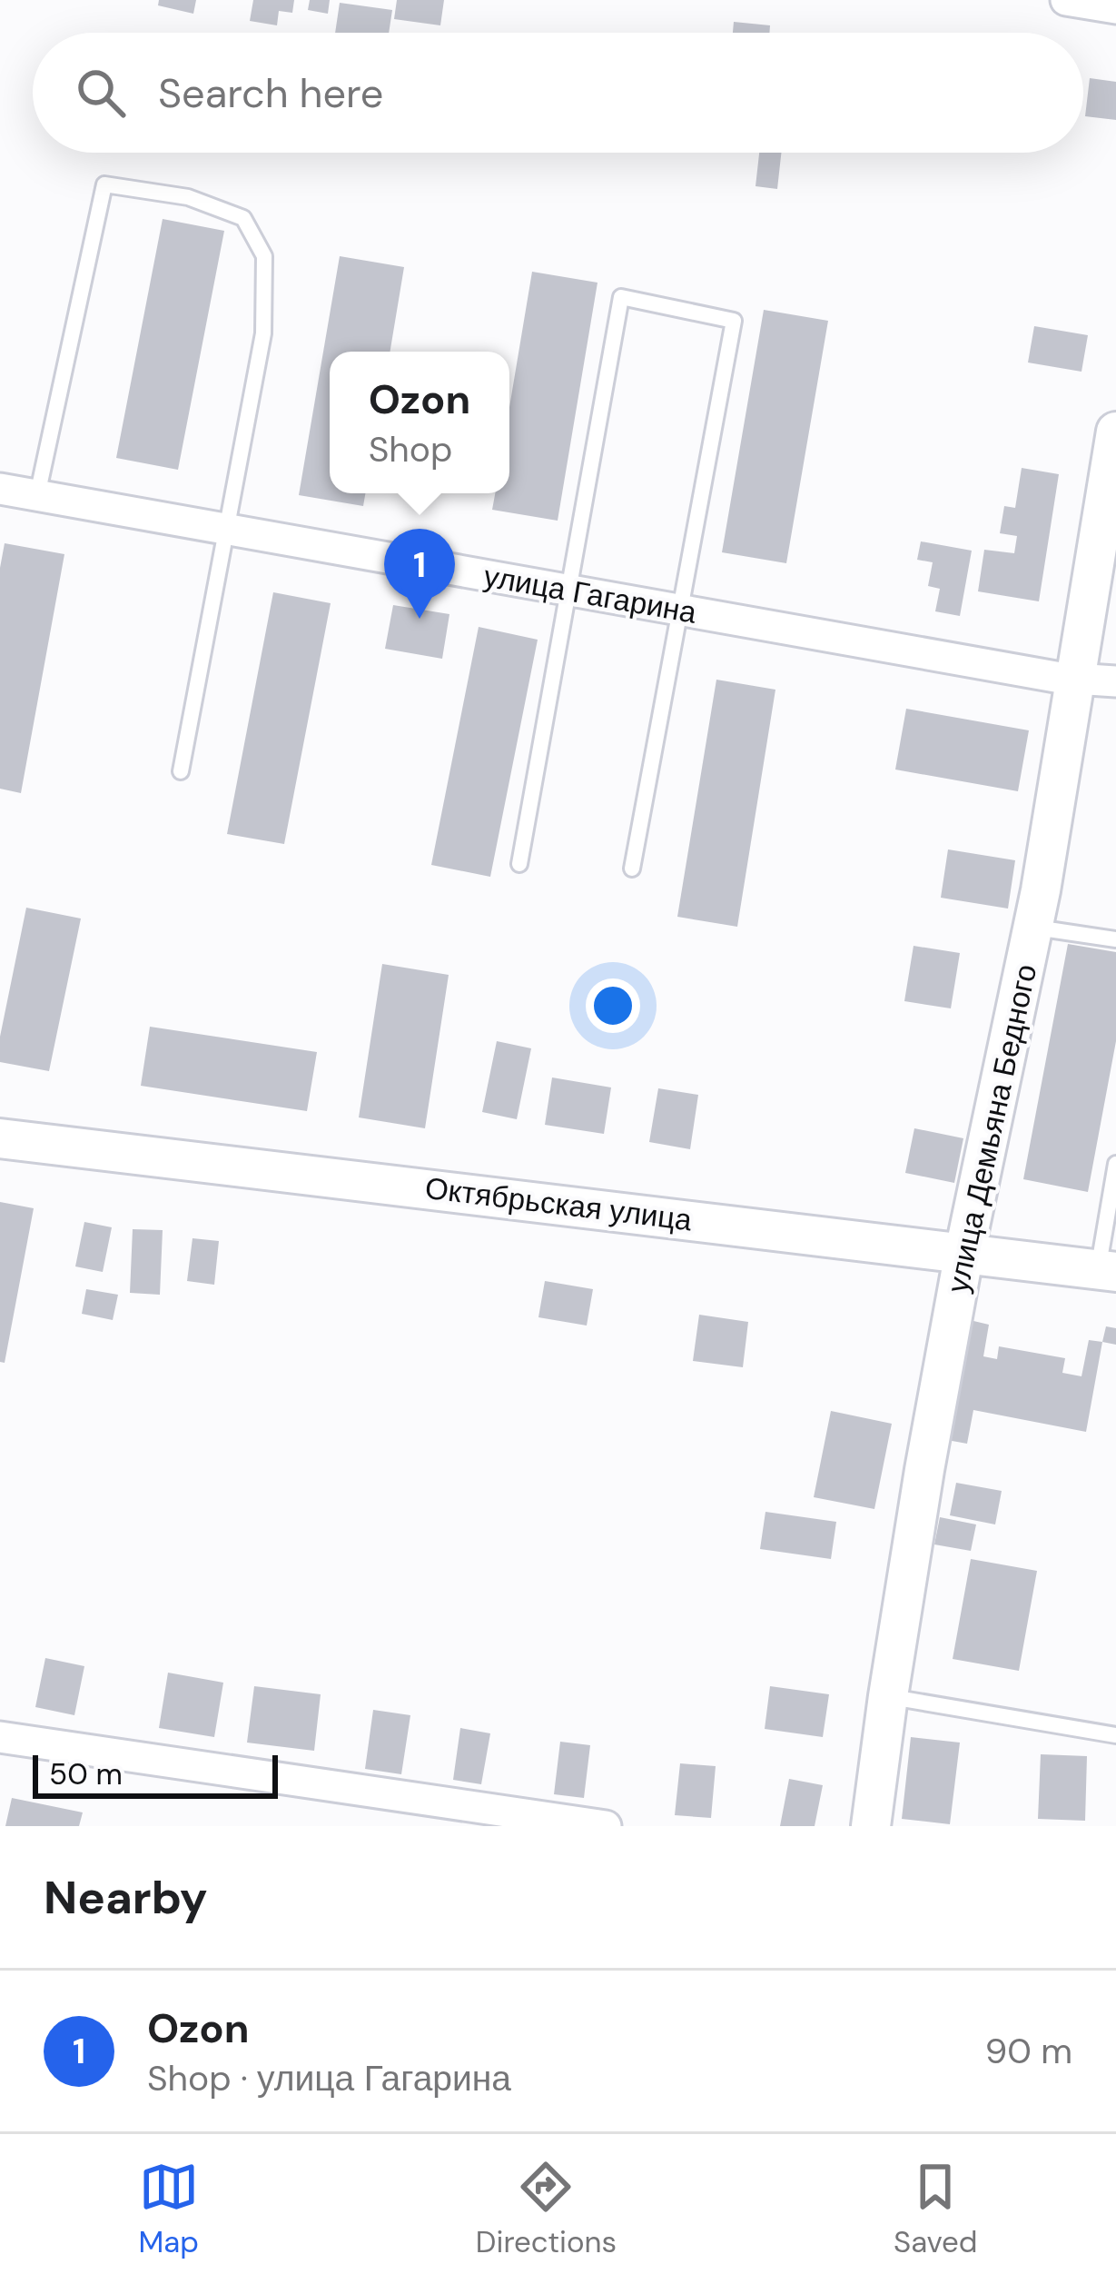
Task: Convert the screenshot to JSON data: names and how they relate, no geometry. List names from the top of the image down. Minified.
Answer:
{"streets":{"street":["улица Гагарина","улица Демьяна Бедного","Октябрьская улица"]},"crossings":[["улица Гагарина","улица Демьяна Бедного"],["улица Демьяна Бедного","Октябрьская улица"]],"scale_bar":"50 m","page":{"search":"Search here","popup":["Ozon","Shop"],"pins":"1","scale":"50 m","heading":"Nearby","list":[{"mark":"1","name":"Ozon","note":"Shop · улица Гагарина","value":"90 m"}],"nav":["Map","Directions","Saved"]}}
